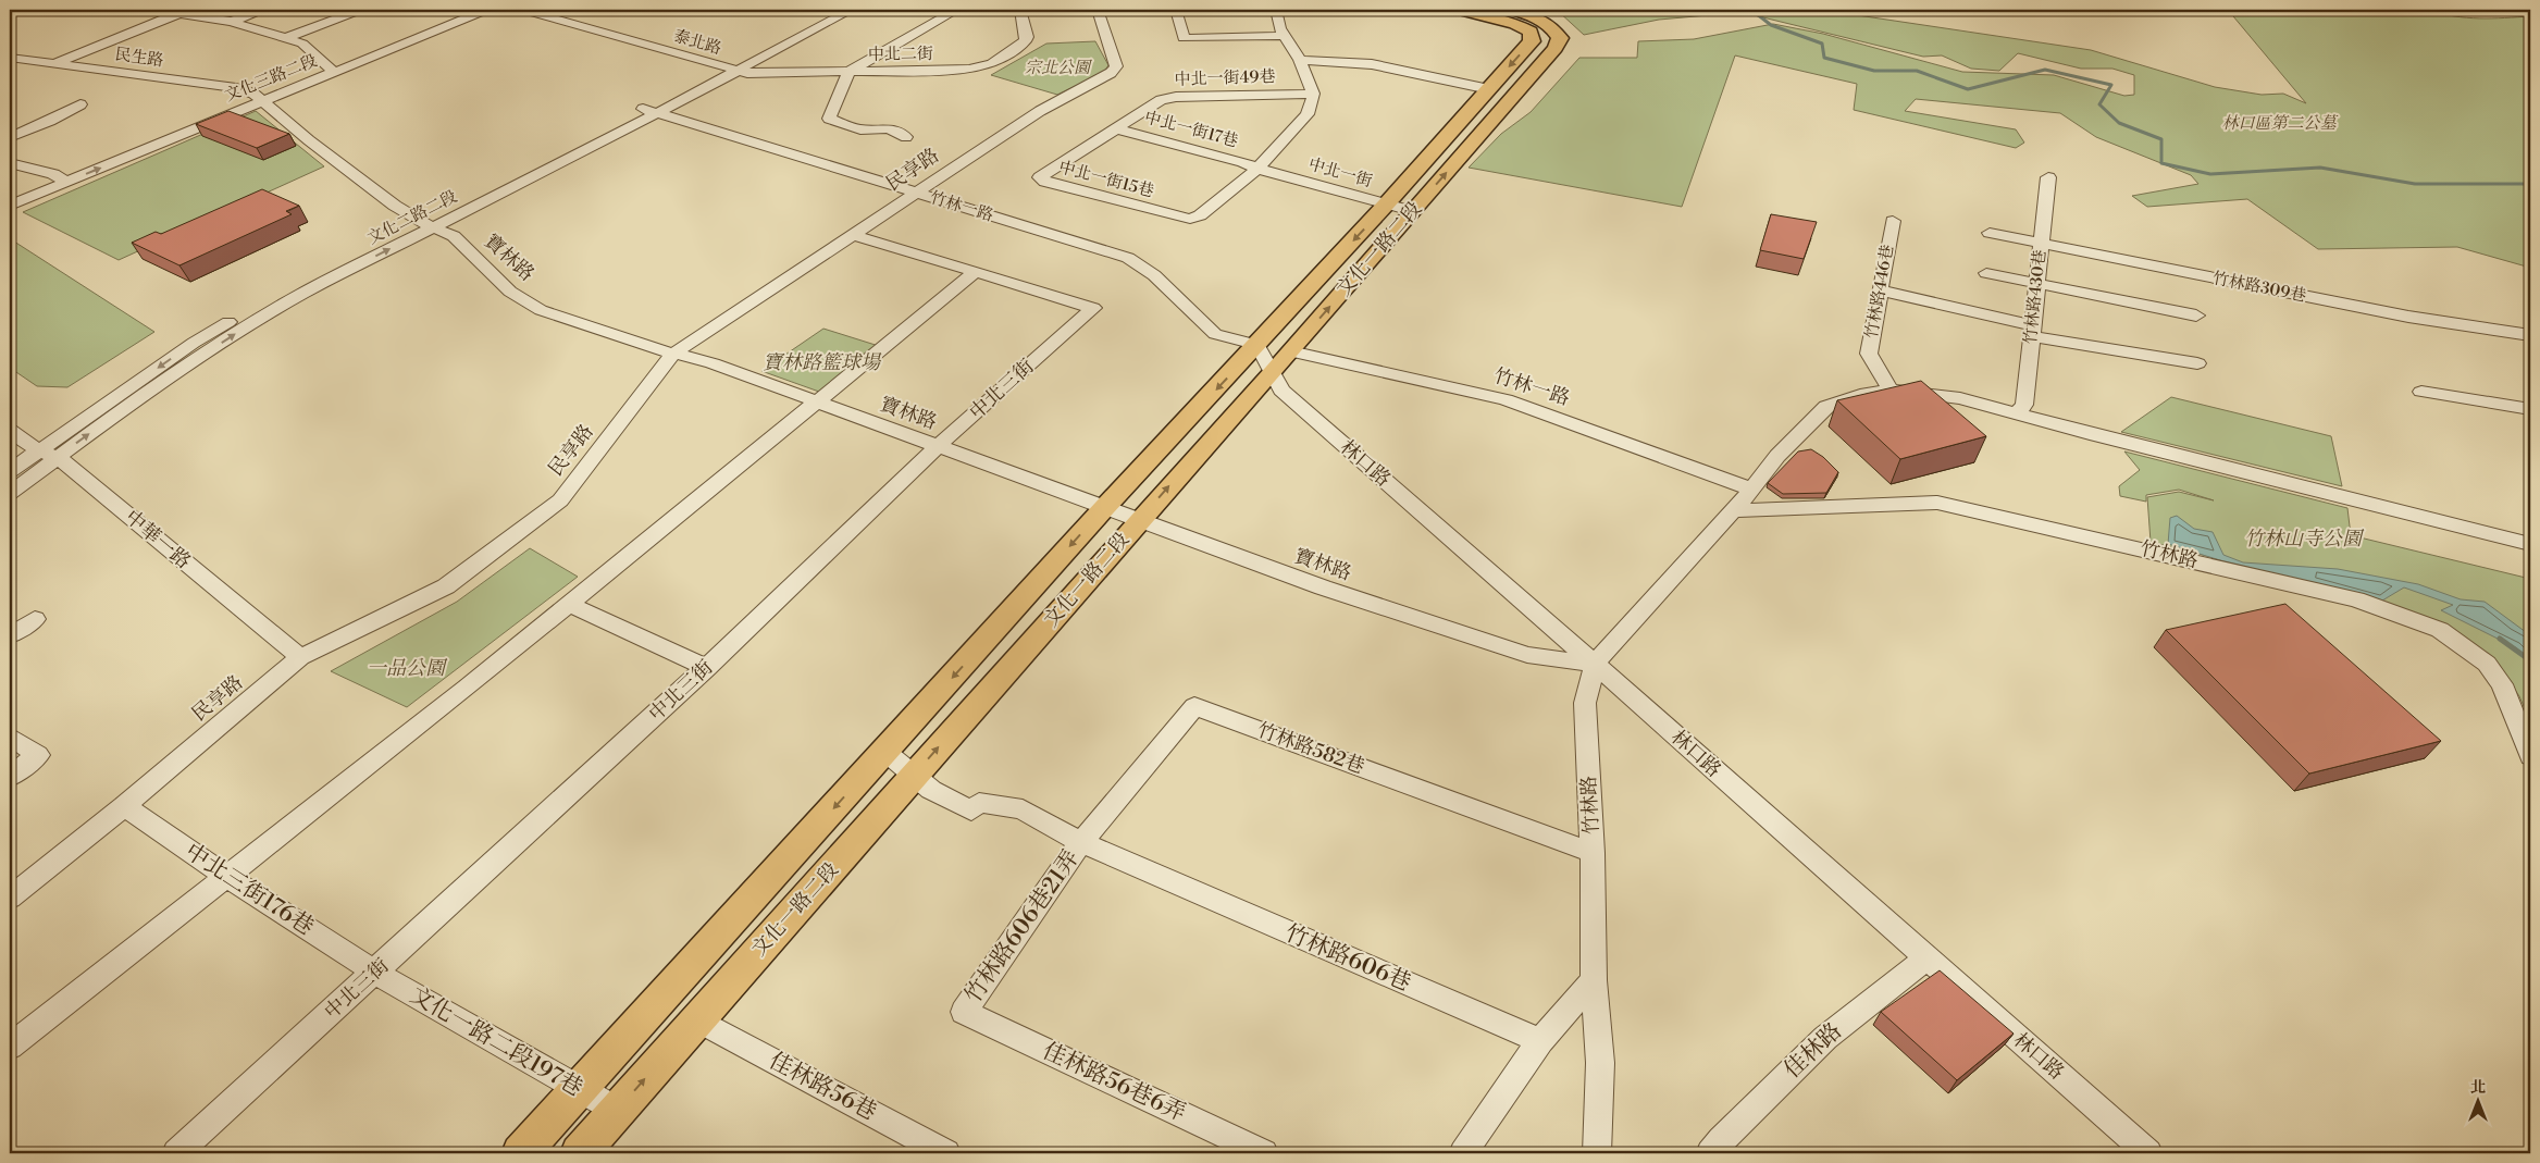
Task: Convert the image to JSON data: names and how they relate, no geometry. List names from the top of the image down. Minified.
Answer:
{"streets":{"main road":["文化一路二段"],"street":["泰北路","中北二街","民生路","文化三路二段","中北一街49巷","中北一街17巷","民享路","中北一街","中北一街15巷","竹林一路","文化二路二段","寶林路","竹林路309巷","竹林路446巷","竹林路430巷","中北三街","林口路","中華一路","竹林路","竹林路582巷","中北三街176巷","竹林路606巷21弄","竹林路606巷","文化一路二段197巷","佳林路","佳林路56巷6弄","佳林路56巷"]},"crossings":[["泰北路","中北二街"],["泰北路","文化二路二段"],["中北二街","文化二路二段"],["民生路","文化三路二段"],["民生路","寶林路"],["文化三路二段","寶林路"],["中北一街49巷","中北一街17巷"],["中北一街49巷","中北一街15巷"],["中北一街17巷","中北一街"],["中北一街17巷","中北一街15巷"],["民享路","竹林一路"],["民享路","寶林路"],["民享路","中北三街"],["民享路","中華一路"],["民享路","中北三街176巷"],["中北一街","中北一街15巷"],["中北一街","文化一路二段"],["竹林一路","文化二路二段"],["竹林一路","文化一路二段"],["竹林一路","林口路"],["竹林一路","竹林路"],["文化二路二段","寶林路"],["文化二路二段","中華一路"],["文化一路二段","寶林路"],["文化一路二段","林口路"],["文化一路二段","文化一路二段197巷"],["文化一路二段","佳林路56巷"],["寶林路","中北三街"],["寶林路","林口路"],["寶林路","竹林路"],["竹林路309巷","竹林路430巷"],["竹林路446巷","竹林路"],["竹林路430巷","竹林路"],["中北三街","中北三街176巷"],["中北三街","文化一路二段197巷"],["林口路","竹林路"],["林口路","佳林路"],["竹林路","竹林路582巷"],["竹林路582巷","竹林路606巷21弄"],["竹林路582巷","竹林路606巷"],["中北三街176巷","文化一路二段197巷"],["竹林路606巷21弄","竹林路606巷"],["竹林路606巷21弄","佳林路56巷6弄"]],"parks":["宗北公園","林口區第二公墓","寶林路籃球場","竹林山寺公園","一品公園"],"north":"top"}
